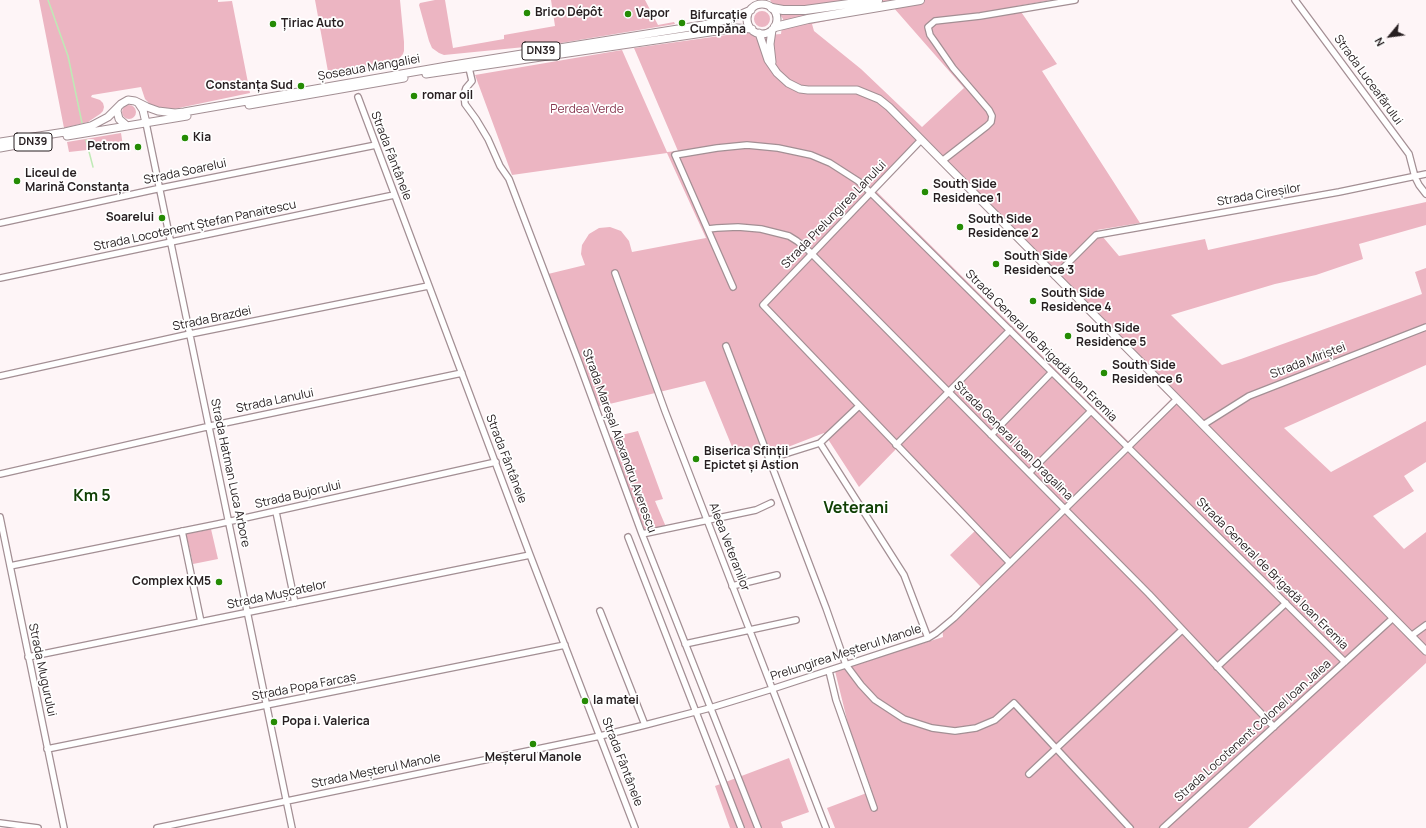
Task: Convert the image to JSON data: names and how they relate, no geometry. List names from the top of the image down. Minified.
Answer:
{"streets":{"highway":["DN39"],"main road":["Șoseaua Mangaliei"],"street":["Strada Luceafărului","Strada Fântânele","Strada Soarelui","Strada Cireșilor","Strada Prelungirea Lanului","Strada Locotenent Ștefan Panaitescu","Strada Brazdei","Strada General de Brigadă Ioan Eremia","Strada Miriștei","Strada Lanului","Strada Mareșal Alexandru Averescu","Strada General Ioan Dragalina","Strada Hatman Luca Arbore","Strada Bujorului","Aleea Veteranilor","Strada Mușcatelor","Prelungirea Meșterul Manole","Strada Mugurului","Strada Popa Farcaș","Strada Locotenent Colonel Ioan Jalea","Strada Meșterul Manole"]},"crossings":[["DN39","Șoseaua Mangaliei"],["DN39","Strada Hatman Luca Arbore"],["Șoseaua Mangaliei","Strada Mareșal Alexandru Averescu"],["Șoseaua Mangaliei","Strada Hatman Luca Arbore"],["Strada Luceafărului","Strada Cireșilor"],["Strada Fântânele","Strada Soarelui"],["Strada Fântânele","Strada Locotenent Ștefan Panaitescu"],["Strada Fântânele","Strada Brazdei"],["Strada Fântânele","Strada Lanului"],["Strada Fântânele","Strada Bujorului"],["Strada Fântânele","Strada Mușcatelor"],["Strada Fântânele","Prelungirea Meșterul Manole"],["Strada Fântânele","Strada Popa Farcaș"],["Strada Fântânele","Strada Meșterul Manole"],["Strada Soarelui","Strada Hatman Luca Arbore"],["Strada Prelungirea Lanului","Strada General de Brigadă Ioan Eremia"],["Strada Prelungirea Lanului","Strada General Ioan Dragalina"],["Strada Locotenent Ștefan Panaitescu","Strada Hatman Luca Arbore"],["Strada Brazdei","Strada Hatman Luca Arbore"],["Strada General de Brigadă Ioan Eremia","Strada General Ioan Dragalina"],["Strada General de Brigadă Ioan Eremia","Prelungirea Meșterul Manole"],["Strada General de Brigadă Ioan Eremia","Strada Locotenent Colonel Ioan Jalea"],["Strada Lanului","Strada Hatman Luca Arbore"],["Strada Mareșal Alexandru Averescu","Prelungirea Meșterul Manole"],["Strada General Ioan Dragalina","Prelungirea Meșterul Manole"],["Strada General Ioan Dragalina","Strada Locotenent Colonel Ioan Jalea"],["Strada Hatman Luca Arbore","Strada Bujorului"],["Strada Hatman Luca Arbore","Strada Mușcatelor"],["Strada Hatman Luca Arbore","Strada Popa Farcaș"],["Strada Hatman Luca Arbore","Strada Meșterul Manole"],["Strada Bujorului","Strada Mugurului"],["Aleea Veteranilor","Prelungirea Meșterul Manole"],["Strada Mușcatelor","Strada Mugurului"],["Prelungirea Meșterul Manole","Strada Meșterul Manole"],["Strada Mugurului","Strada Popa Farcaș"]],"districts":["Km 5","Veterani"],"parks":["Perdea Verde"],"places":["Brico Dépôt","Vapor","Bifurcație Cumpăna","Țiriac Auto","Constanța Sud","romar oil","Kia","Petrom","Liceul de Marină Constanța","South Side Residence 1","Soarelui","South Side Residence 2","South Side Residence 3","South Side Residence 4","South Side Residence 5","South Side Residence 6","Biserica Sfinții Epictet și Astion","Complex KM5","la matei","Popa i. Valerica","Meșterul Manole"],"north":"bottom left"}
